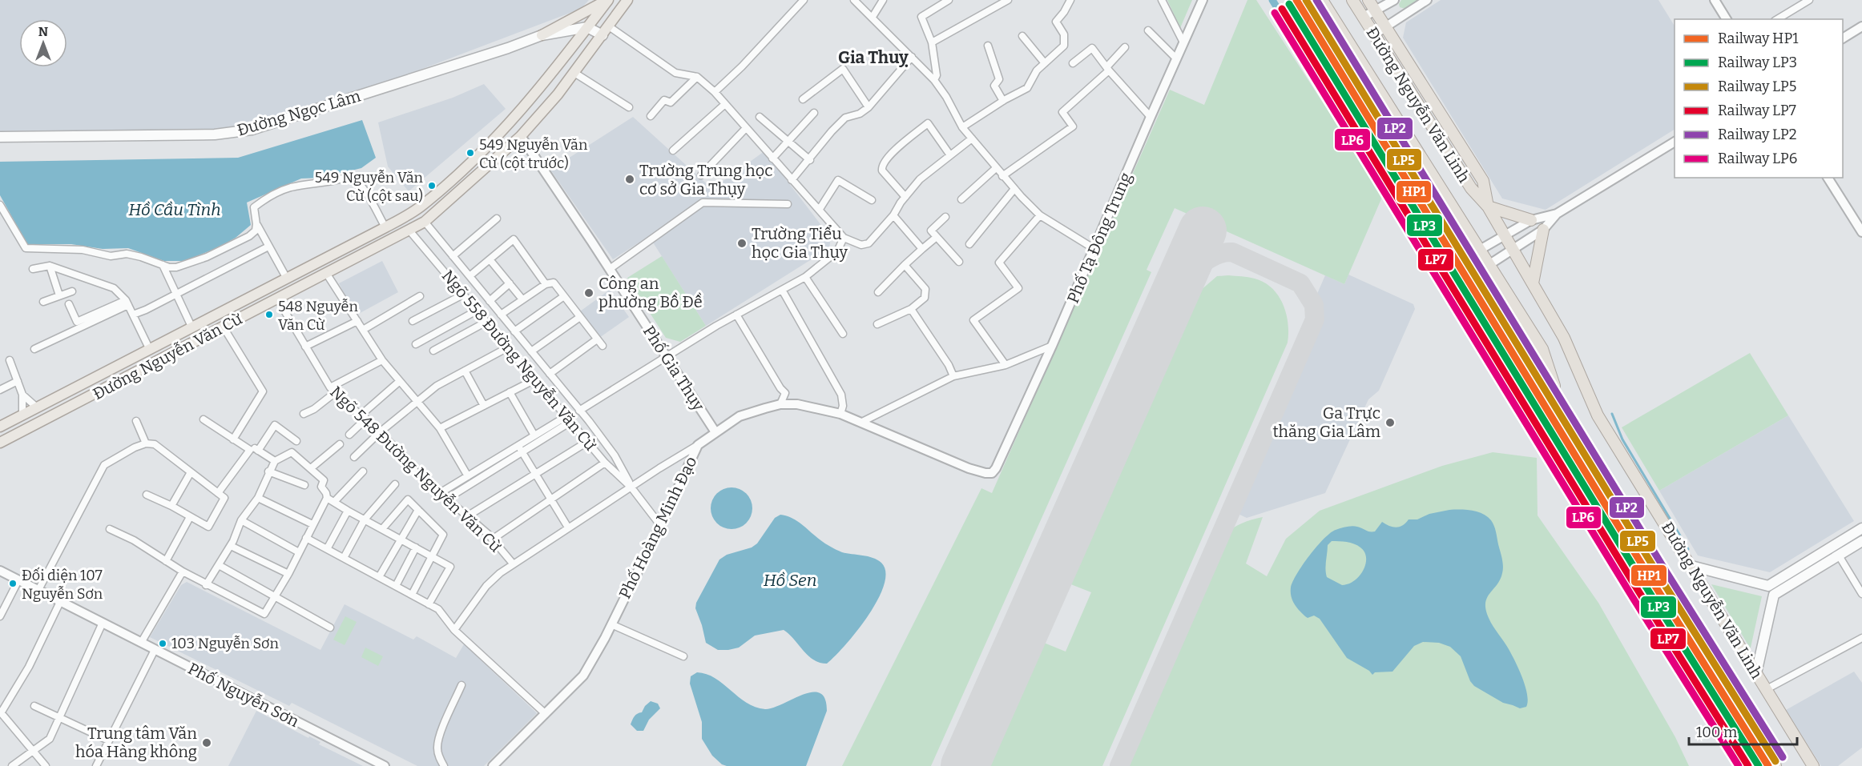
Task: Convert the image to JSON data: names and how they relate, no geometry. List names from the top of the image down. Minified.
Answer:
{"streets":{"highway":["Đường Nguyễn Văn Linh"],"main road":["Đường Ngọc Lâm","Đường Nguyễn Văn Cừ"],"street":["Phố Tạ Đông Trung","Ngõ 558 Đường Nguyễn Văn Cừ","Phố Gia Thụy","Ngõ 548 Đường Nguyễn Văn Cừ","Phố Hoàng Minh Đạo","Phố Nguyễn Sơn"]},"crossings":[["Đường Ngọc Lâm","Đường Nguyễn Văn Cừ"],["Phố Tạ Đông Trung","Phố Hoàng Minh Đạo"],["Đường Nguyễn Văn Cừ","Ngõ 558 Đường Nguyễn Văn Cừ"],["Đường Nguyễn Văn Cừ","Phố Gia Thụy"],["Đường Nguyễn Văn Cừ","Ngõ 548 Đường Nguyễn Văn Cừ"],["Phố Gia Thụy","Phố Hoàng Minh Đạo"]],"districts":["Gia Thuỵ"],"water":["Hồ Cầu Tình","Hồ Sen"],"places":["549 Nguyễn Văn Cừ (cột trước)","Trường Trung học cơ sở Gia Thụy","549 Nguyễn Văn Cừ (cột sau)","Trường Tiểu học Gia Thụy","Công an phường Bồ Đề","548 Nguyễn Văn Cừ","Ga Trực thăng Gia Lâm","Đối diện 107 Nguyễn Sơn","103 Nguyễn Sơn","Trung tâm Văn hóa Hàng không"],"lines":["rail line HP1","rail line LP5","rail line LP2","rail line LP3","rail line LP7","rail line LP6"],"legend":["Railway HP1","Railway LP3","Railway LP5","Railway LP7","Railway LP2","Railway LP6"],"scale_bar":"100 m","north":"top"}
